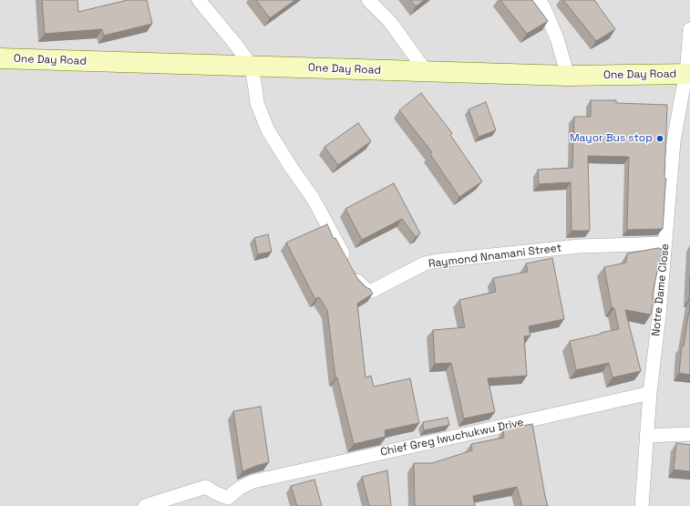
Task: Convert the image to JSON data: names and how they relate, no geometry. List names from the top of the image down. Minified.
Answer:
{"streets":{"main road":["One Day Road"],"street":["Raymond Nnamani Street","Notre Dame Close","Chief Greg Iwuchukwu Drive"]},"crossings":[["One Day Road","Raymond Nnamani Street"],["One Day Road","Notre Dame Close"],["Raymond Nnamani Street","Notre Dame Close"],["Notre Dame Close","Chief Greg Iwuchukwu Drive"]],"places":["Mayor Bus stop"]}
